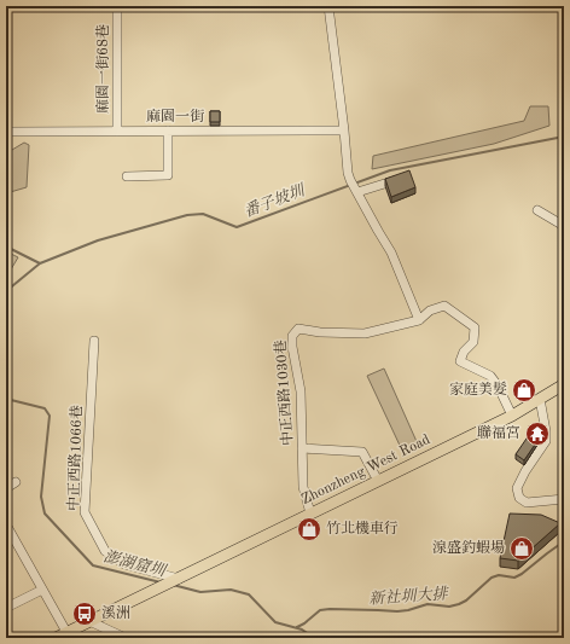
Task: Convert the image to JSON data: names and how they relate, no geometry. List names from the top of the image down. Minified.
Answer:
{"streets":{"main road":["Zhonzheng West Road"],"street":["麻園一街68巷","麻園一街","中正西路1030巷","中正西路1066巷"]},"crossings":[["麻園一街68巷","麻園一街"],["中正西路1030巷","Zhonzheng West Road"],["中正西路1066巷","Zhonzheng West Road"]],"water":["番子坡圳","澎湖窟圳","新社圳大排"],"places":{"shop":["家庭美髮","竹北機車行","湶盛釣蝦場"],"temple":["聯福宮"],"bus stop":["溪洲"]}}
